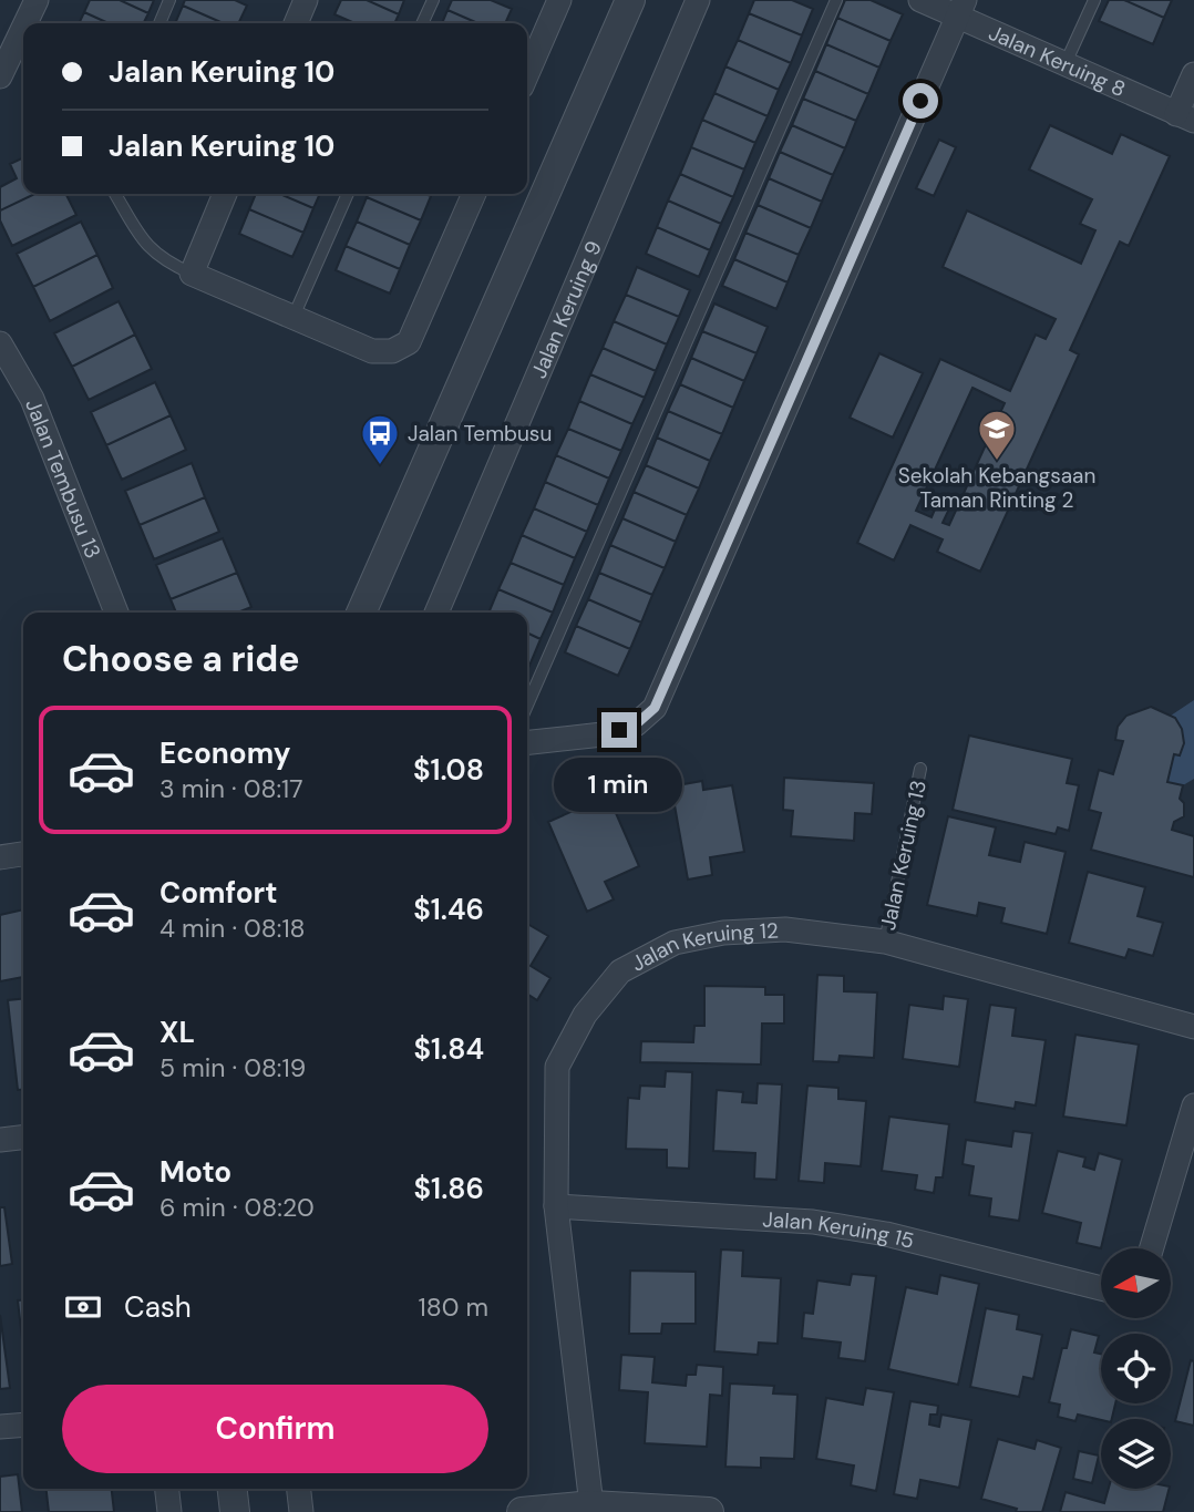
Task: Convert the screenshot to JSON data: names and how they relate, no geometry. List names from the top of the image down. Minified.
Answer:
{"streets":{"street":["Jalan Keruing 8","Jalan Keruing 9","Jalan Tembusu 13","Jalan Keruing 12","Jalan Keruing 15"],"lane":["Jalan Keruing 13"]},"crossings":[["Jalan Keruing 13","Jalan Keruing 12"],["Jalan Keruing 12","Jalan Keruing 15"]],"places":{"school or university":["Sekolah Kebangsaan Taman Rinting 2"],"bus stop":["Jalan Tembusu"]},"north":"left","page":{"banner":["Jalan Keruing 10","Jalan Keruing 10"],"heading":"Choose a ride","list":[{"name":"Economy","note":"3 min · 08:17","value":"$1.08"},{"name":"Comfort","note":"4 min · 08:18","value":"$1.46"},{"name":"XL","note":"5 min · 08:19","value":"$1.84"},{"name":"Moto","note":"6 min · 08:20","value":"$1.86"}],"bubble":"1 min","pay":["Cash","180 m"],"buttons":"Confirm"}}
